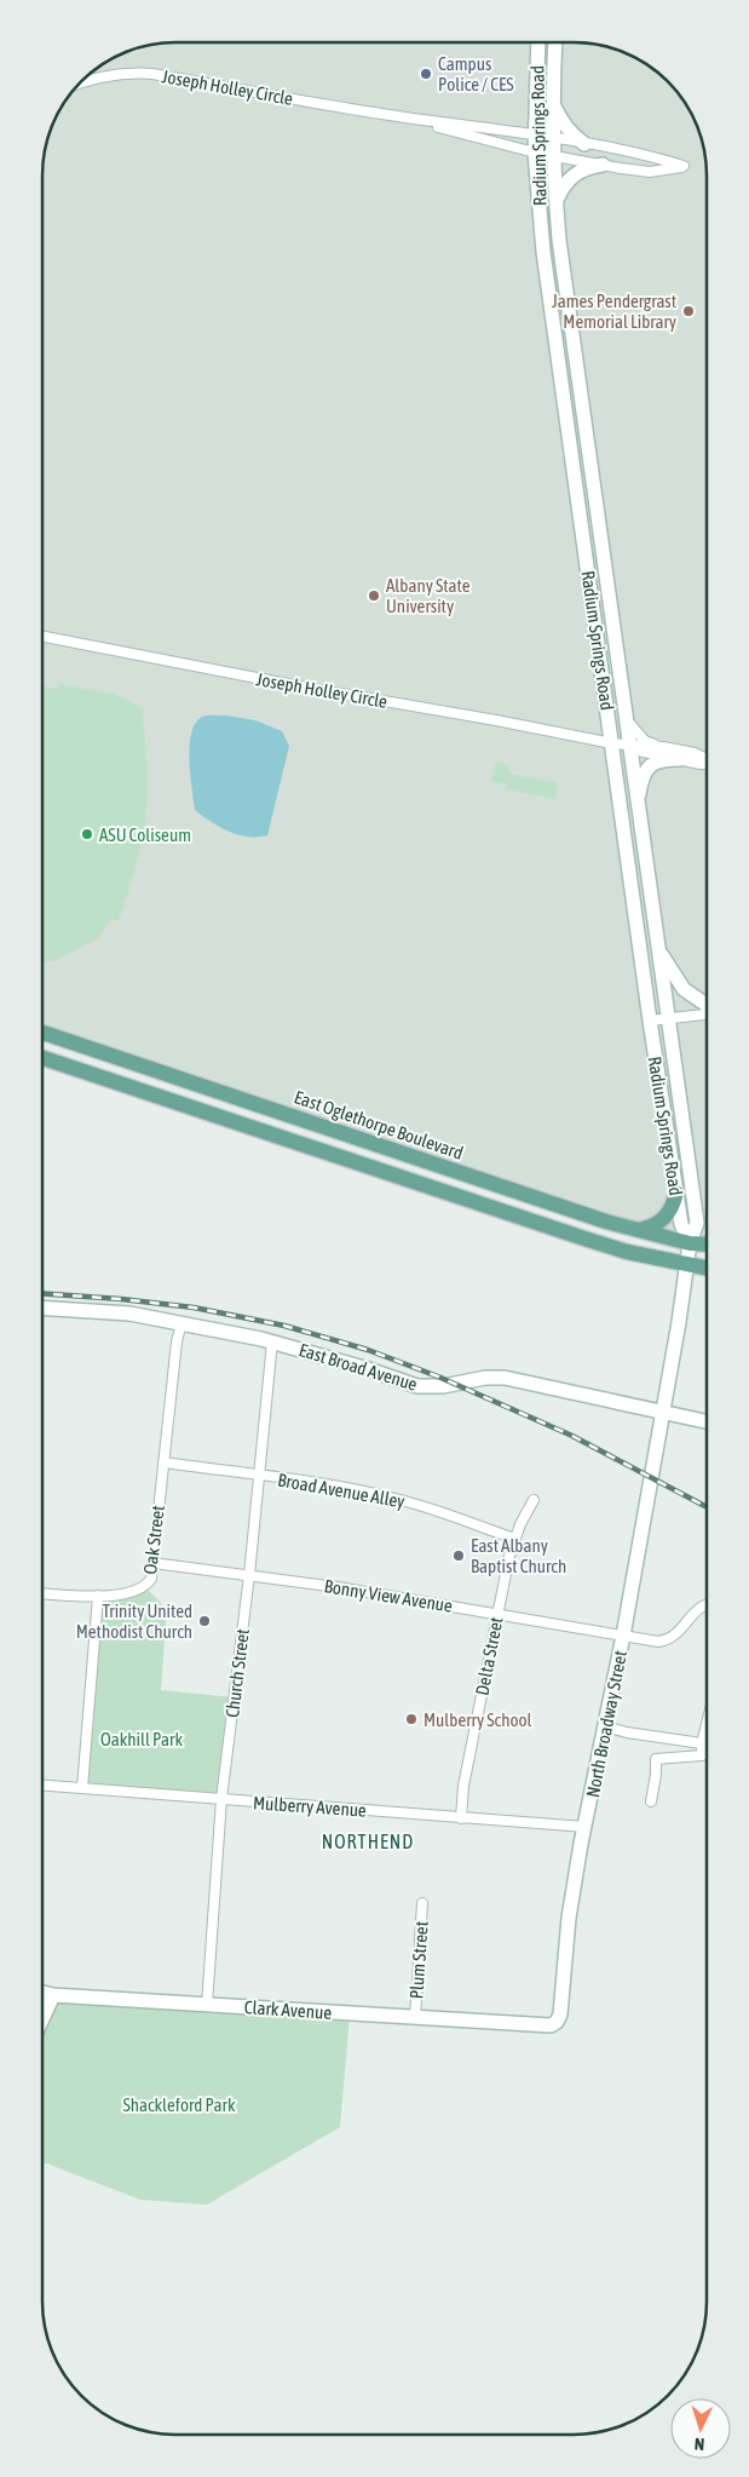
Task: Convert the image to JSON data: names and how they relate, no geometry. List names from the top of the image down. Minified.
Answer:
{"streets":{"main road":["Radium Springs Road","East Oglethorpe Boulevard","East Broad Avenue","North Broadway Street","Clark Avenue"],"street":["Joseph Holley Circle","Broad Avenue Alley","Oak Street","Bonny View Avenue","Delta Street","Church Street","Mulberry Avenue","Plum Street"]},"crossings":[["Joseph Holley Circle","Radium Springs Road"],["Radium Springs Road","East Oglethorpe Boulevard"],["Radium Springs Road","North Broadway Street"],["East Broad Avenue","Oak Street"],["East Broad Avenue","Church Street"],["East Broad Avenue","North Broadway Street"],["Broad Avenue Alley","Oak Street"],["Broad Avenue Alley","Delta Street"],["Broad Avenue Alley","Church Street"],["Oak Street","Bonny View Avenue"],["Bonny View Avenue","Delta Street"],["Bonny View Avenue","Church Street"],["Bonny View Avenue","North Broadway Street"],["Delta Street","Mulberry Avenue"],["Church Street","Mulberry Avenue"],["Church Street","Clark Avenue"],["North Broadway Street","Mulberry Avenue"],["North Broadway Street","Clark Avenue"],["Plum Street","Clark Avenue"]],"districts":["NORTHEND"],"parks":["Oakhill Park","Shackleford Park"],"places":["Campus Police / CES","James Pendergrast Memorial Library","Albany State University","ASU Coliseum","East Albany Baptist Church","Trinity United Methodist Church","Mulberry School"],"north":"bottom"}
